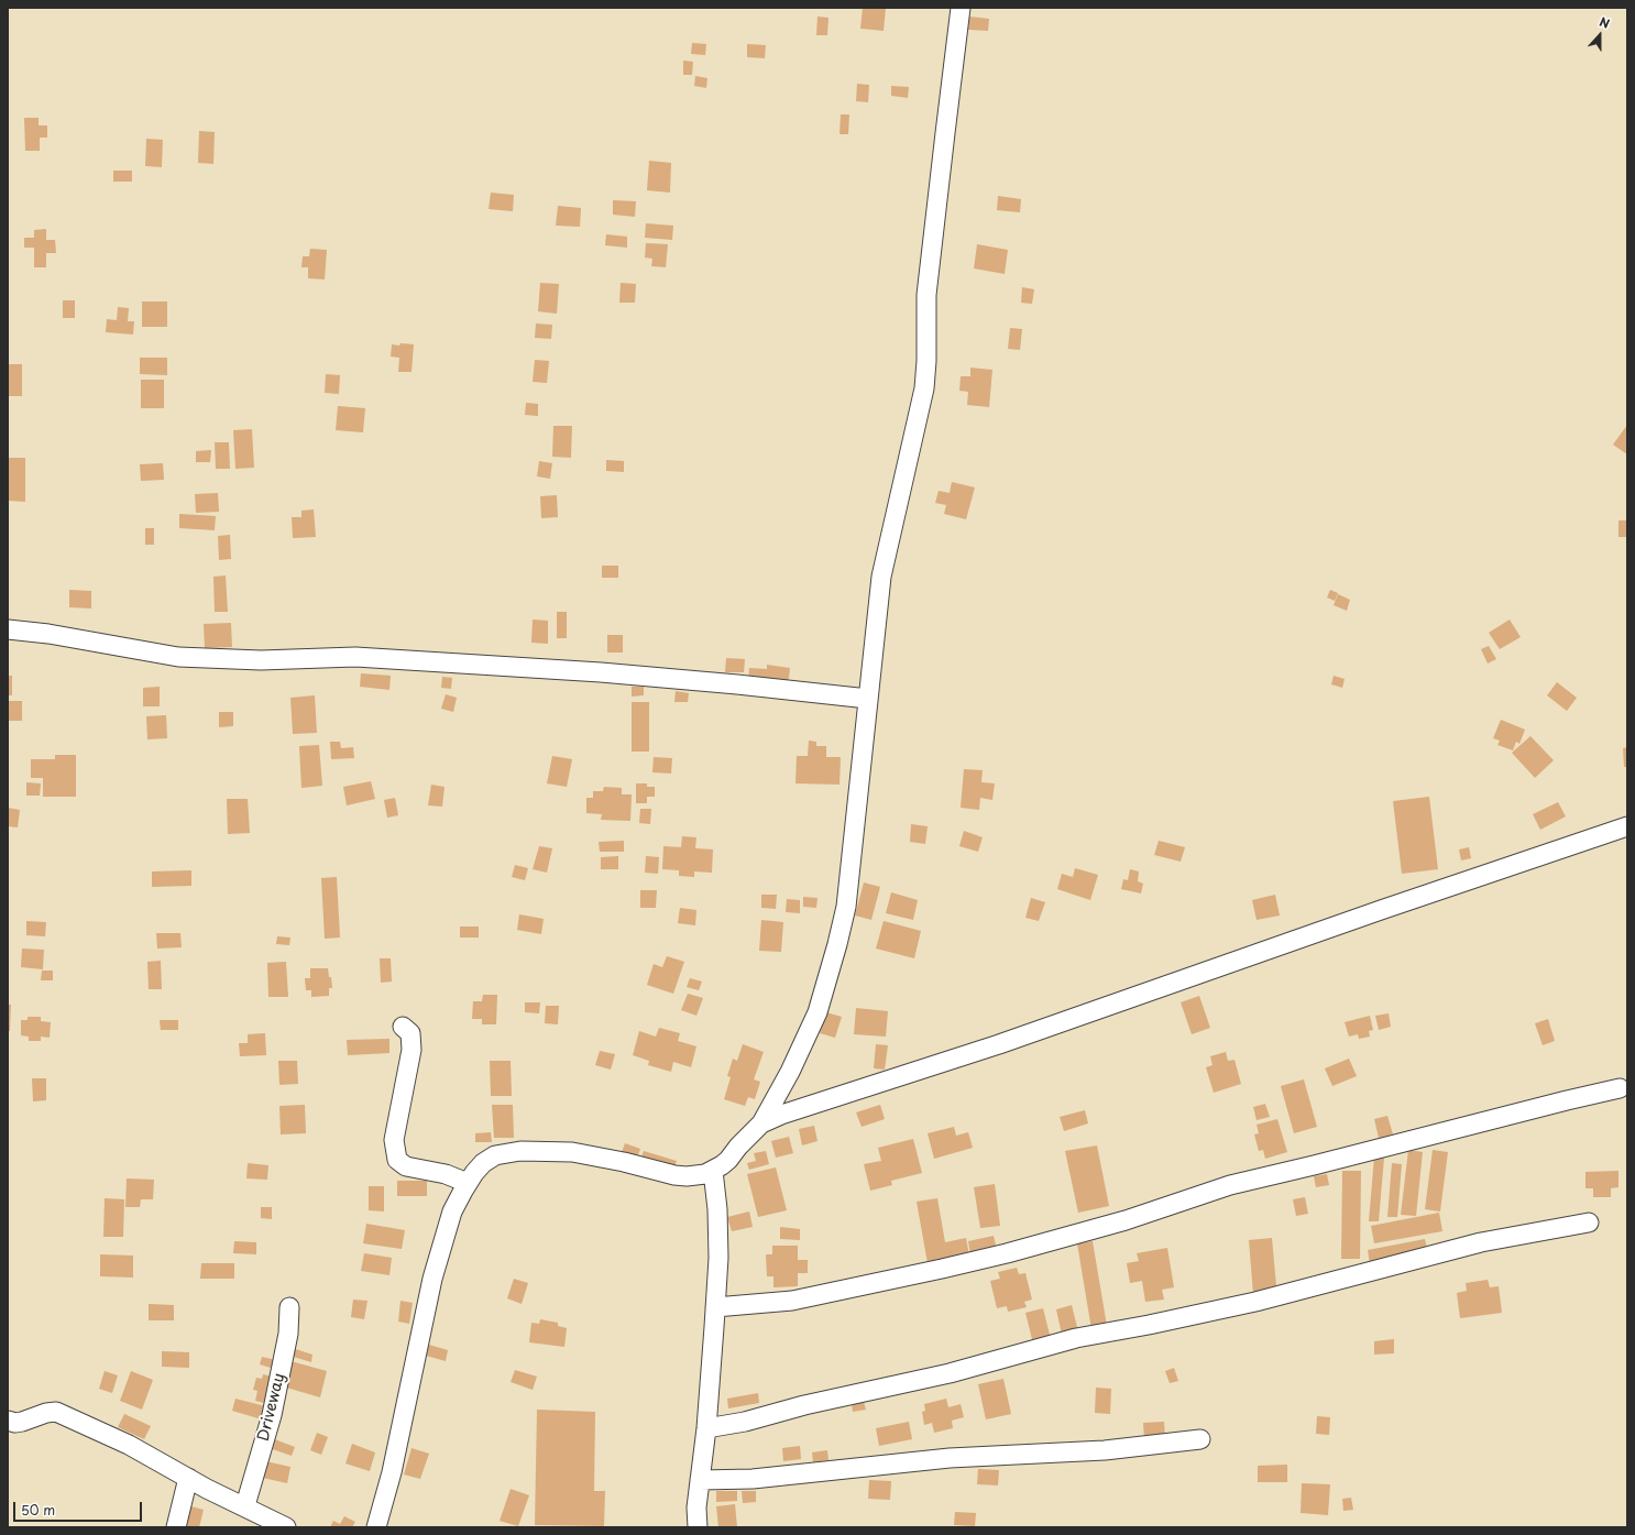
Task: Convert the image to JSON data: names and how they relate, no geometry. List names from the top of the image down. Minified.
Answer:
{"streets":{"street":["Driveway"]},"scale_bar":"50 m","north":"top"}
